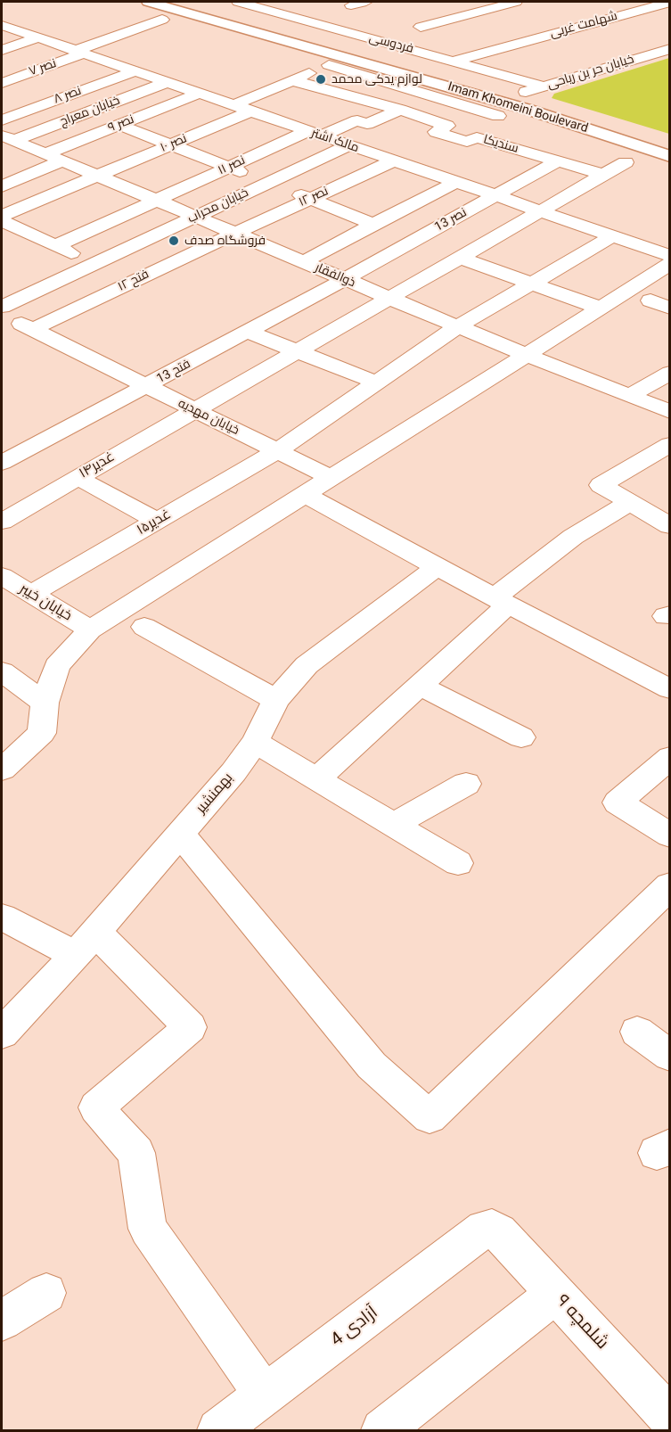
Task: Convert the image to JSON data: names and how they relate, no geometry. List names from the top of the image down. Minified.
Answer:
{"streets":{"main road":["Imam Khomeini Boulevard"],"street":["شهامت غربی","فردوسی","نصر ۷","خیابان حر بن ریاحی","نصر ۸","خیابان معراج","نصر ۹","مالک اشتر","نصر ۱۰","سندیکا","نصر ۱۱","نصر ۱۲","خیابان محراب","نصر 13","ذوالفقار","فتح ۱۲","فتح 13","خیابان مهدیه","غدیر۱۴","غدیر۱۵","خیابان خیبر","بهمنشیر","شلمچه ۹","آزادی 4"]},"crossings":[["شهامت غربی","فردوسی"],["فردوسی","خیابان حر بن ریاحی"],["نصر ۷","مالک اشتر"],["خیابان حر بن ریاحی","Imam Khomeini Boulevard"],["نصر ۸","مالک اشتر"],["خیابان معراج","مالک اشتر"],["خیابان معراج","ذوالفقار"],["نصر ۹","مالک اشتر"],["نصر ۹","ذوالفقار"],["مالک اشتر","نصر ۱۰"],["مالک اشتر","نصر ۱۱"],["مالک اشتر","نصر ۱۲"],["مالک اشتر","خیابان محراب"],["مالک اشتر","نصر 13"],["مالک اشتر","غدیر۱۴"],["مالک اشتر","غدیر۱۵"],["نصر ۱۰","ذوالفقار"],["سندیکا","نصر ۱۱"],["سندیکا","نصر 13"],["نصر ۱۱","ذوالفقار"],["نصر ۱۲","ذوالفقار"],["نصر ۱۲","فتح ۱۲"],["خیابان محراب","ذوالفقار"],["نصر 13","ذوالفقار"],["نصر 13","فتح 13"],["ذوالفقار","فتح ۱۲"],["ذوالفقار","فتح 13"],["ذوالفقار","غدیر۱۴"],["ذوالفقار","غدیر۱۵"],["فتح ۱۲","خیابان مهدیه"],["فتح 13","خیابان مهدیه"],["خیابان مهدیه","غدیر۱۴"],["خیابان مهدیه","غدیر۱۵"],["غدیر۱۵","خیابان خیبر"],["شلمچه ۹","آزادی 4"]],"places":["لوازم یدکی محمد","فروشگاه صدف"]}
